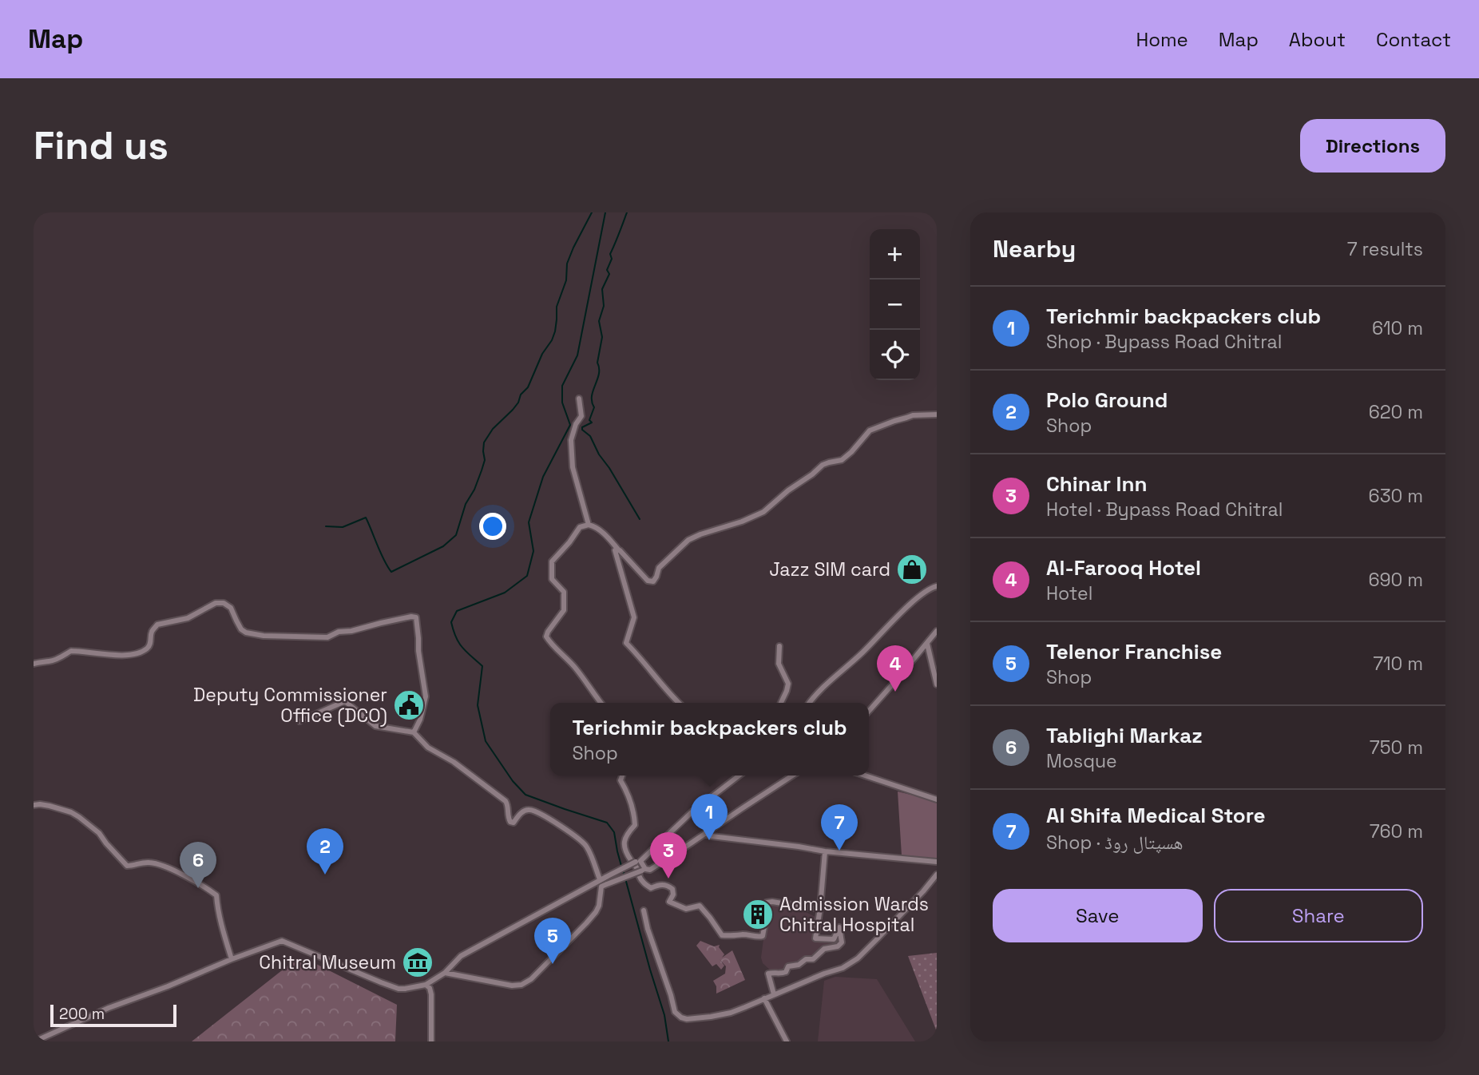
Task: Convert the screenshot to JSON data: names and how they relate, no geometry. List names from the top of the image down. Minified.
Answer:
{"places":{"shop":["Jazz SIM card"],"public building":["Deputy Commissioner Office (DCO)"],"building":["Admission Wards Chitral Hospital"],"museum":["Chitral Museum"]},"scale_bar":"200 m","page":{"header":"Map","nav":["Home","Map","About","Contact"],"buttons":["Directions",["Save","Share"]],"title":"Find us","heading":["Nearby","7 results"],"map_buttons":["+","−"],"list":[{"mark":"1","name":"Terichmir backpackers club","note":"Shop · Bypass Road Chitral","value":"610 m"},{"mark":"2","name":"Polo Ground","note":"Shop","value":"620 m"},{"mark":"3","name":"Chinar Inn","note":"Hotel · Bypass Road Chitral","value":"630 m"},{"mark":"4","name":"Al-Farooq Hotel","note":"Hotel","value":"690 m"},{"mark":"5","name":"Telenor Franchise","note":"Shop","value":"710 m"},{"mark":"6","name":"Tablighi Markaz","note":"Mosque","value":"750 m"},{"mark":"7","name":"Al Shifa Medical Store","note":"Shop · ھسپتال روڈ","value":"760 m"}],"pins":["4","1","7","2","3","6","5"],"popup":["Terichmir backpackers club","Shop"],"scale":"200 m"}}
